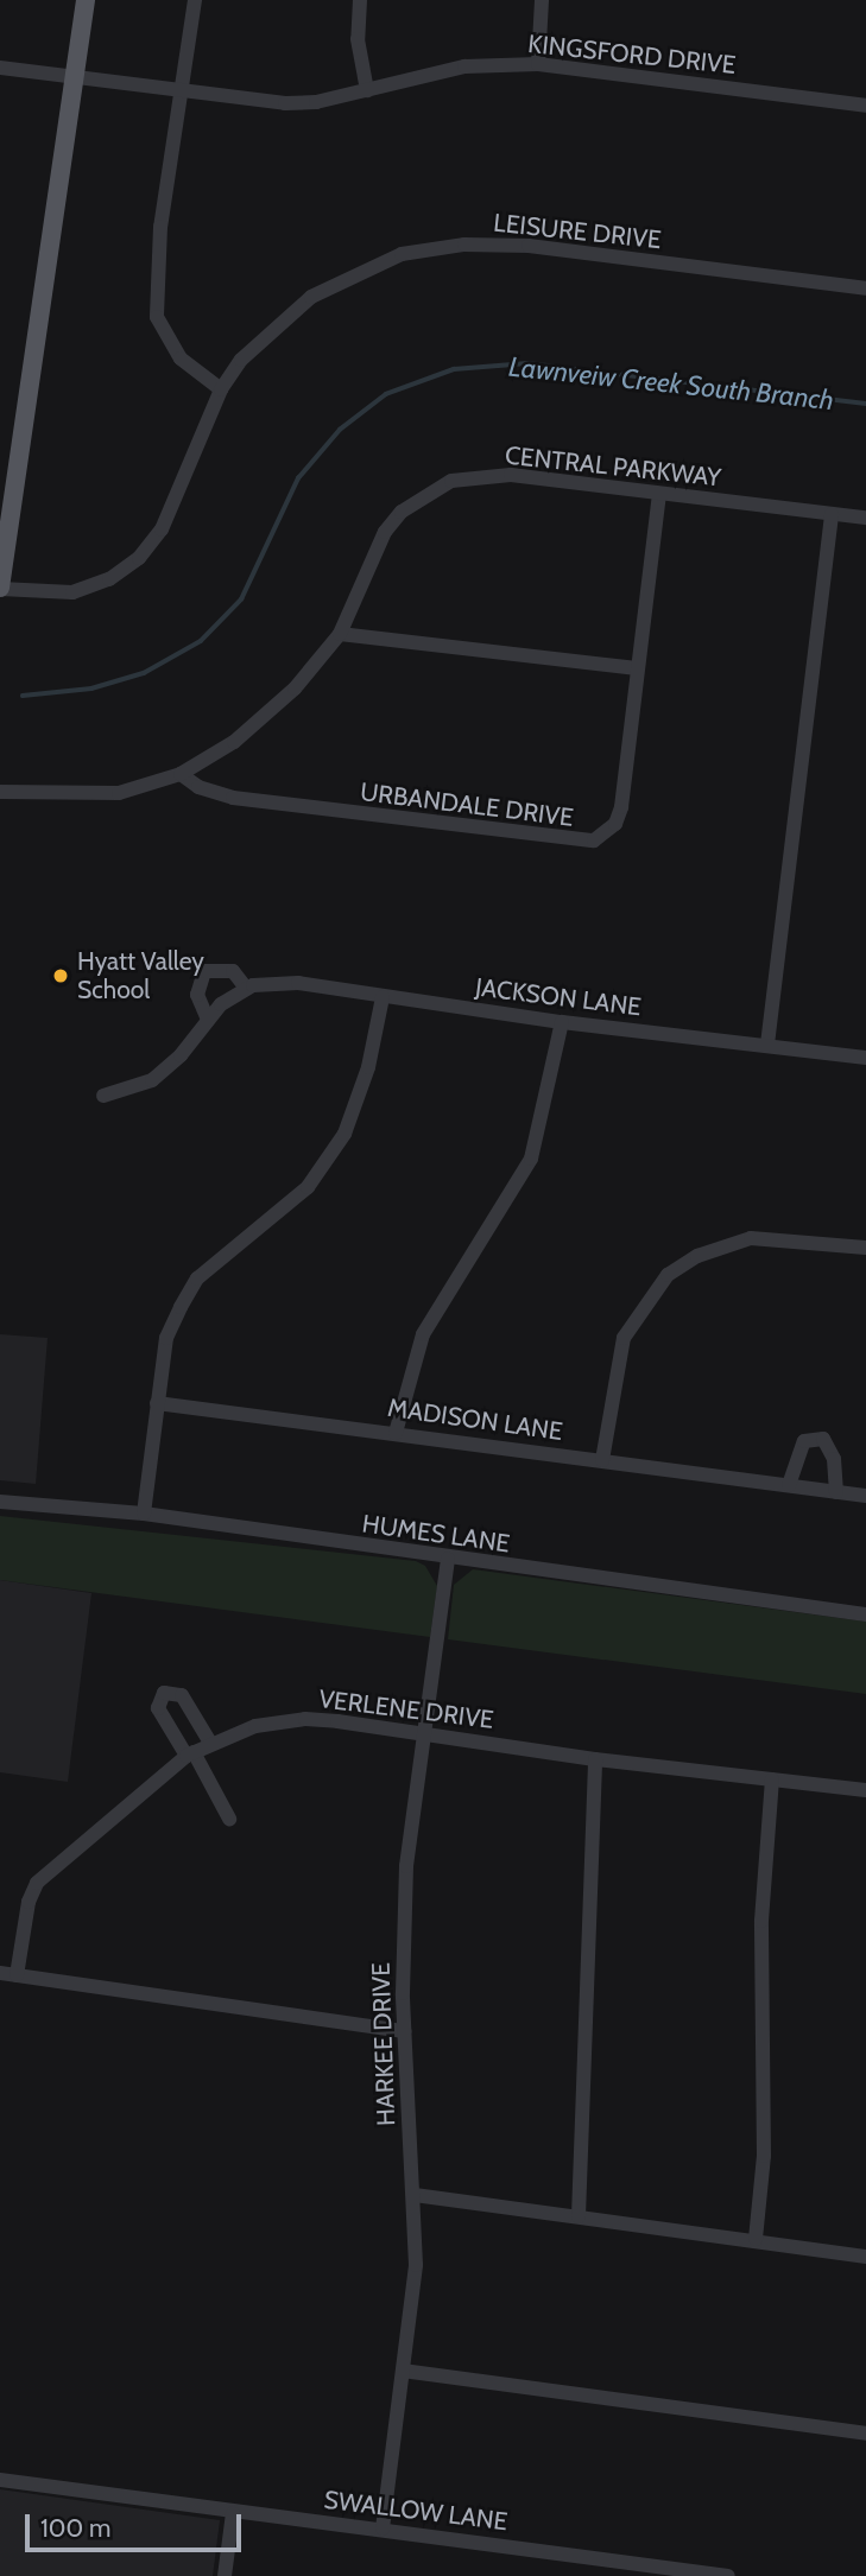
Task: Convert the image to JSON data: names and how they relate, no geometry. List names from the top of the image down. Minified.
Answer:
{"streets":{"street":["KINGSFORD DRIVE","LEISURE DRIVE","CENTRAL PARKWAY","URBANDALE DRIVE","JACKSON LANE","MADISON LANE","HUMES LANE","VERLENE DRIVE","HARKEE DRIVE","SWALLOW LANE"]},"crossings":[["CENTRAL PARKWAY","URBANDALE DRIVE"],["HUMES LANE","HARKEE DRIVE"],["VERLENE DRIVE","HARKEE DRIVE"],["HARKEE DRIVE","SWALLOW LANE"]],"water":["Lawnveiw Creek South Branch"],"places":["Hyatt Valley School"],"scale_bar":"100 m"}
